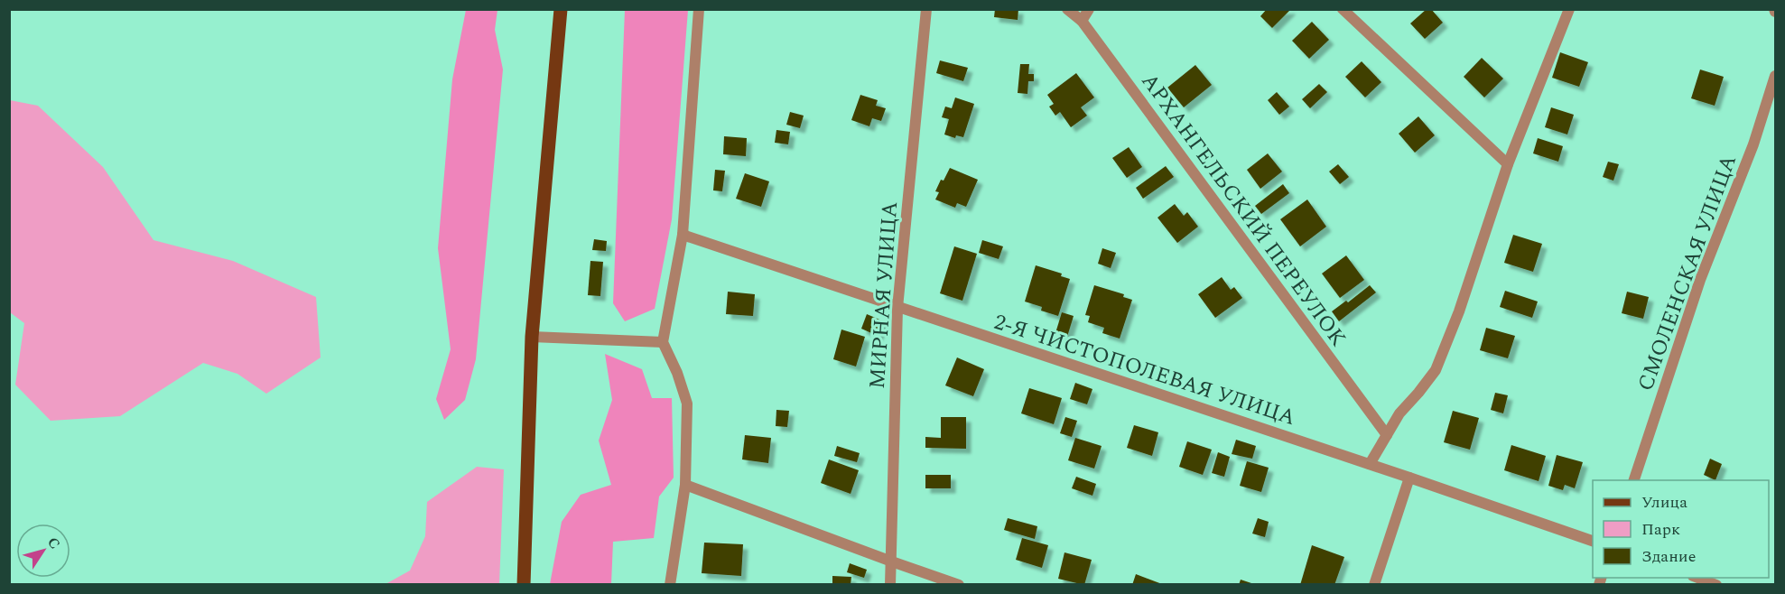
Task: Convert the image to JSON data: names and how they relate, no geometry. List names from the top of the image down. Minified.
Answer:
{"streets":{"street":["АРХАНГЕЛЬСКИЙ ПЕРЕУЛОК","СМОЛЕНСКАЯ УЛИЦА","МИРНАЯ УЛИЦА","2-Я ЧИСТОПОЛЕВАЯ УЛИЦА"]},"crossings":[["МИРНАЯ УЛИЦА","2-Я ЧИСТОПОЛЕВАЯ УЛИЦА"]],"legend":["Улица","Парк","Здание"],"north":"top right"}
